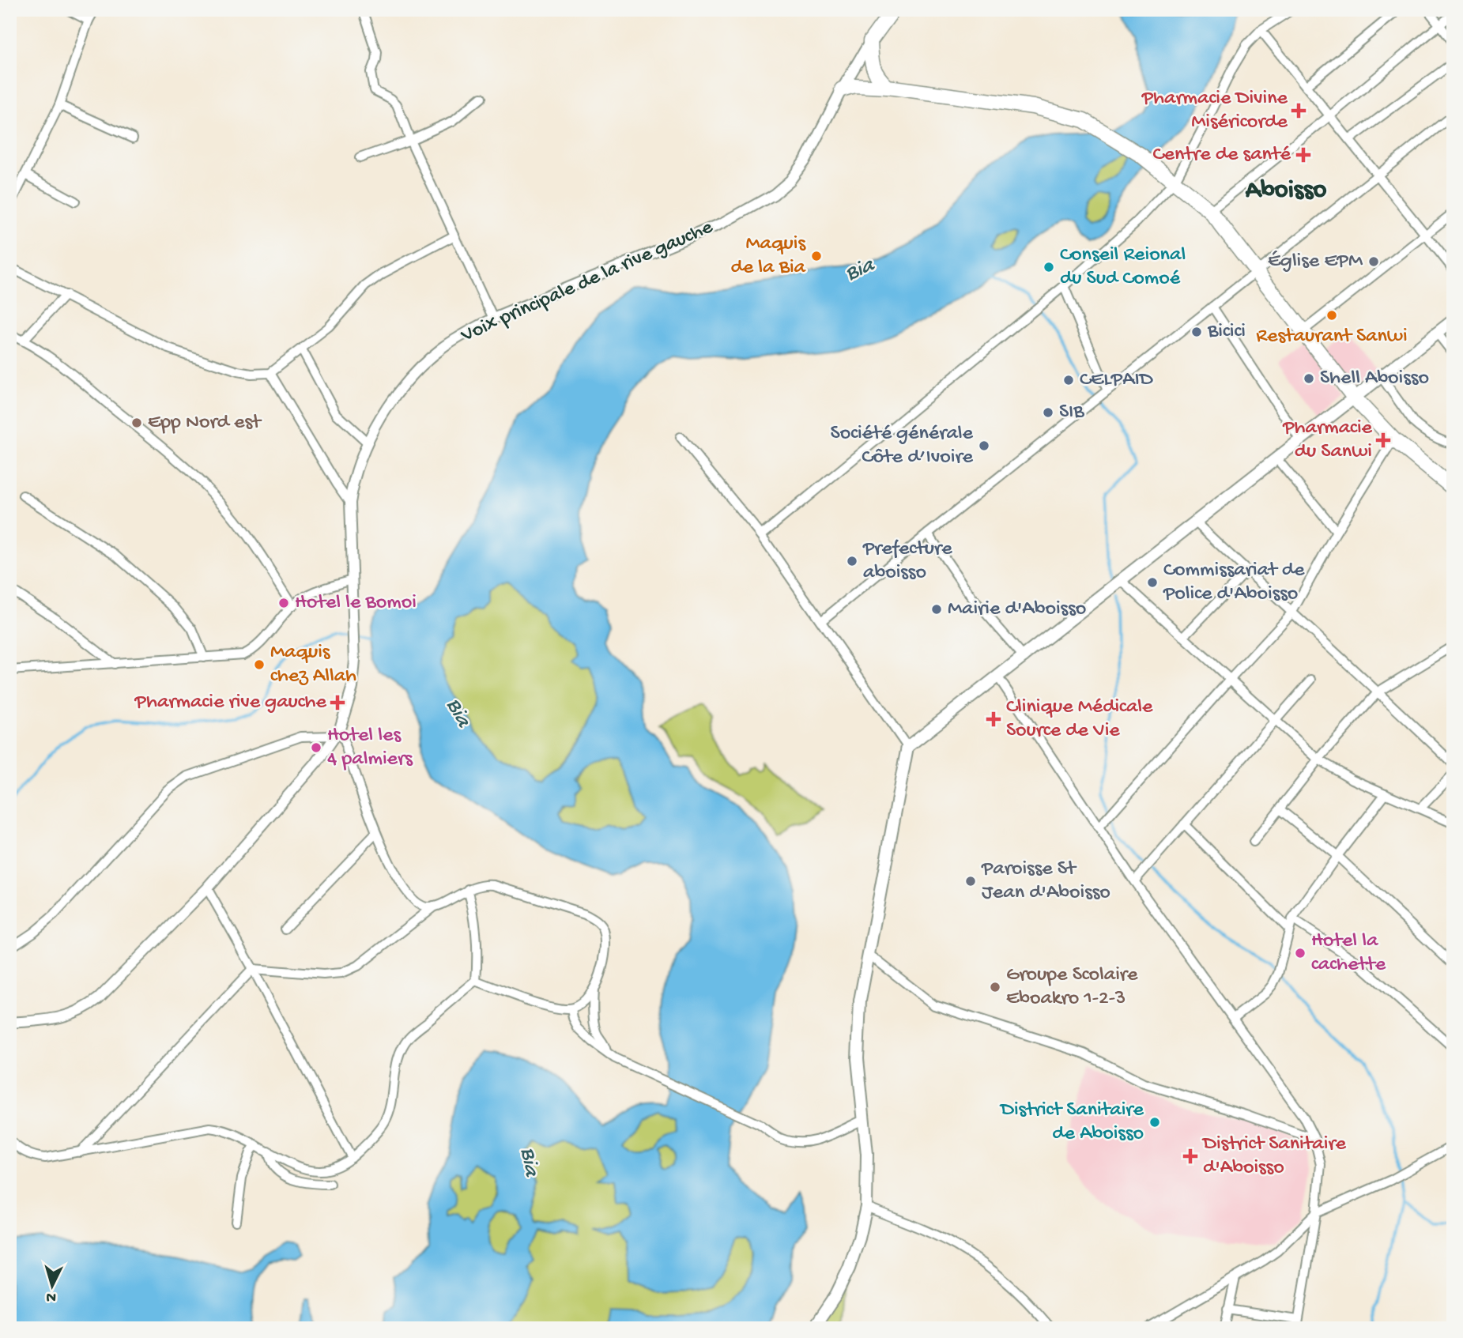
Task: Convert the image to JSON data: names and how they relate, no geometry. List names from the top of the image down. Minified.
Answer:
{"streets":{"street":["Voix principale de la rive gauche"]},"districts":["Aboisso"],"water":["Bia"],"places":{"health":["Pharmacie Divine Miséricorde","Centre de santé","Pharmacie du Sanwi","Pharmacie rive gauche","Clinique Médicale Source de Vie","District Sanitaire d'Aboisso"],"other":["Maquis de la Bia","Église EPM","Conseil Reional du Sud Comoé","Restaurant Sanwi","Bicici","Shell Aboisso","CELPAID","SIB","Epp Nord est","Société générale Côte d’Ivoire","Prefecture aboisso","Commissariat de Police d'Aboisso","Hotel le Bomoi","Mairie d'Aboisso","Maquis chez Allah","Hotel les 4 palmiers","Paroisse St Jean d'Aboisso","Hotel la cachette","Groupe Scolaire Eboakro 1-2-3","District Sanitaire de Aboisso"]},"north":"bottom"}
